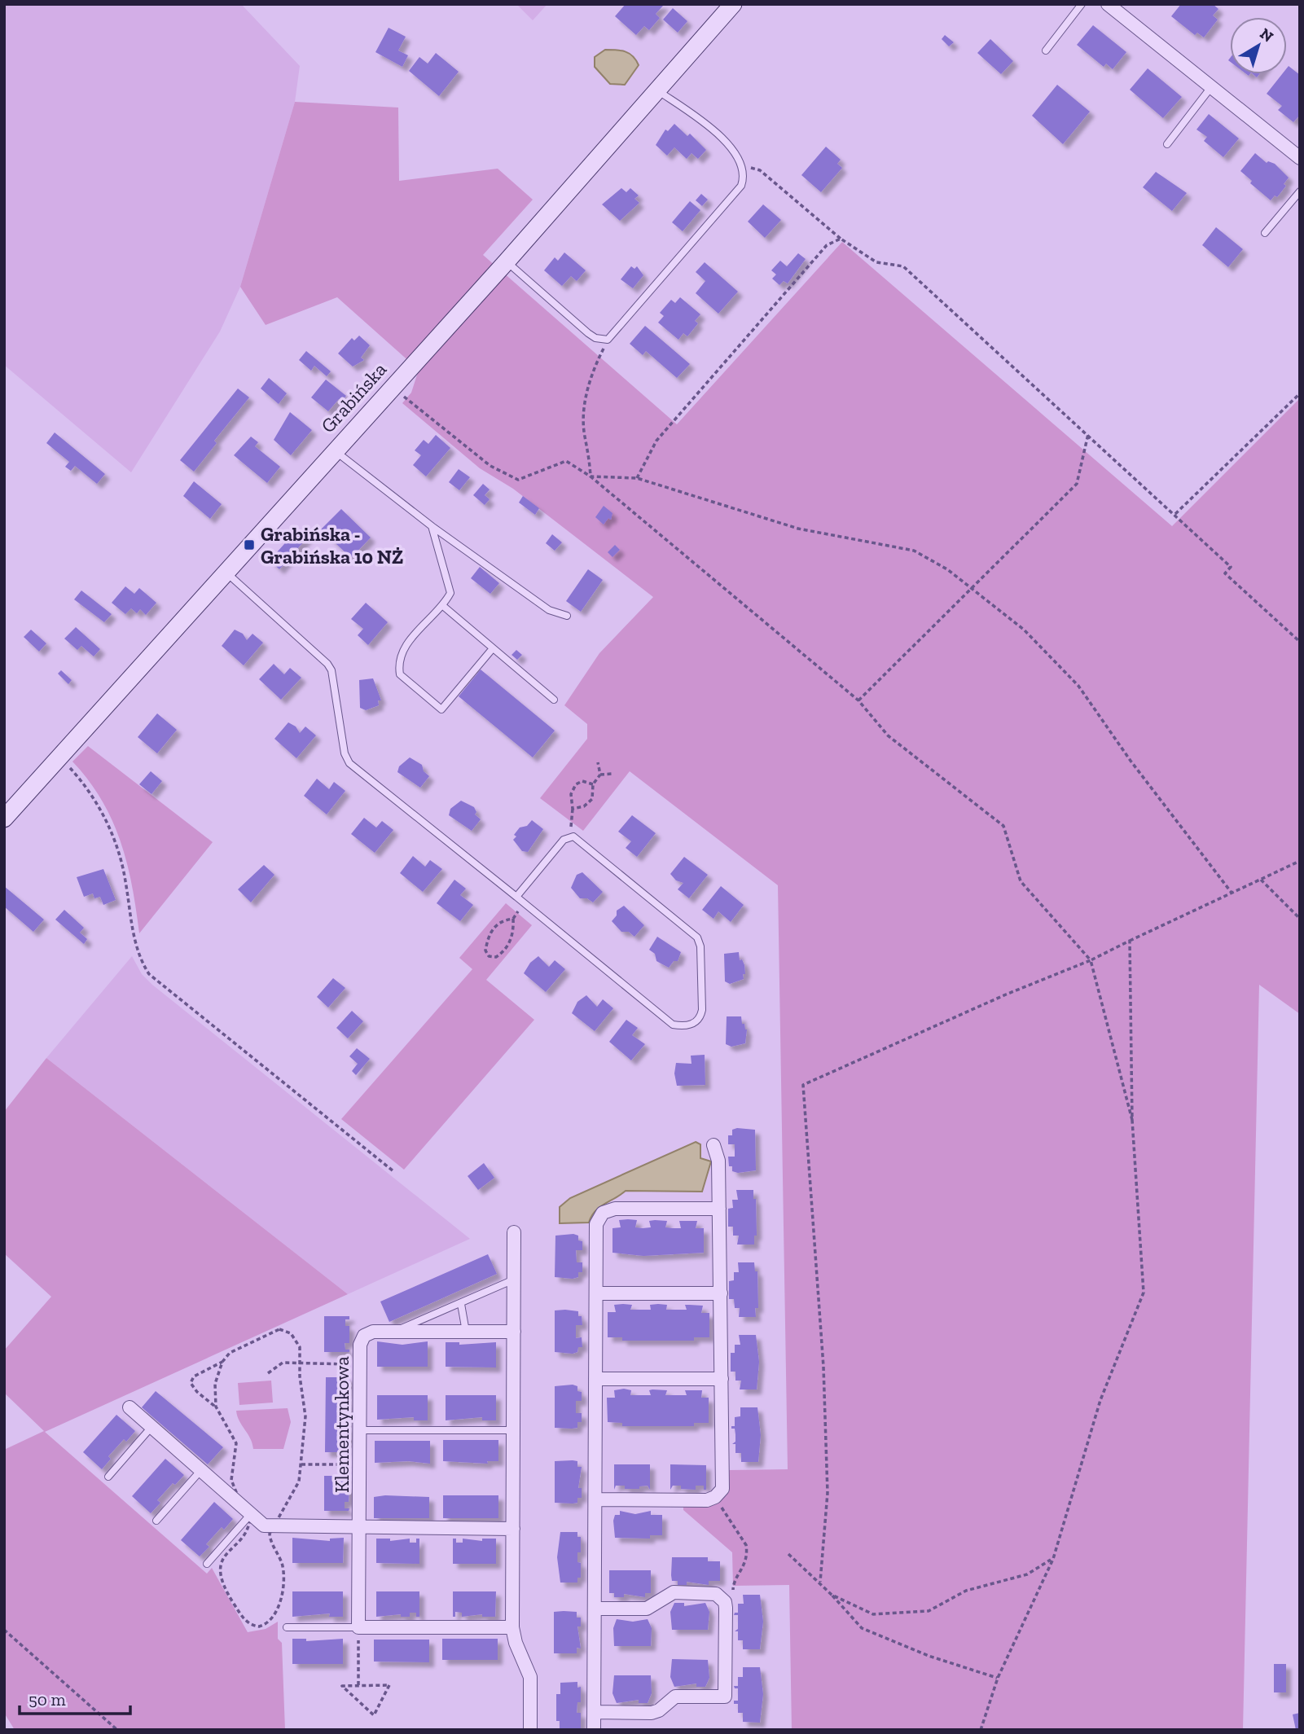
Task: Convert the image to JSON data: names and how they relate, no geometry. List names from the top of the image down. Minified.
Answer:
{"streets":{"street":["Grabińska","Klementynkowa"]},"places":{"transit":["Grabińska - Grabińska 10 NŻ"]},"scale_bar":"50 m","north":"top right"}
